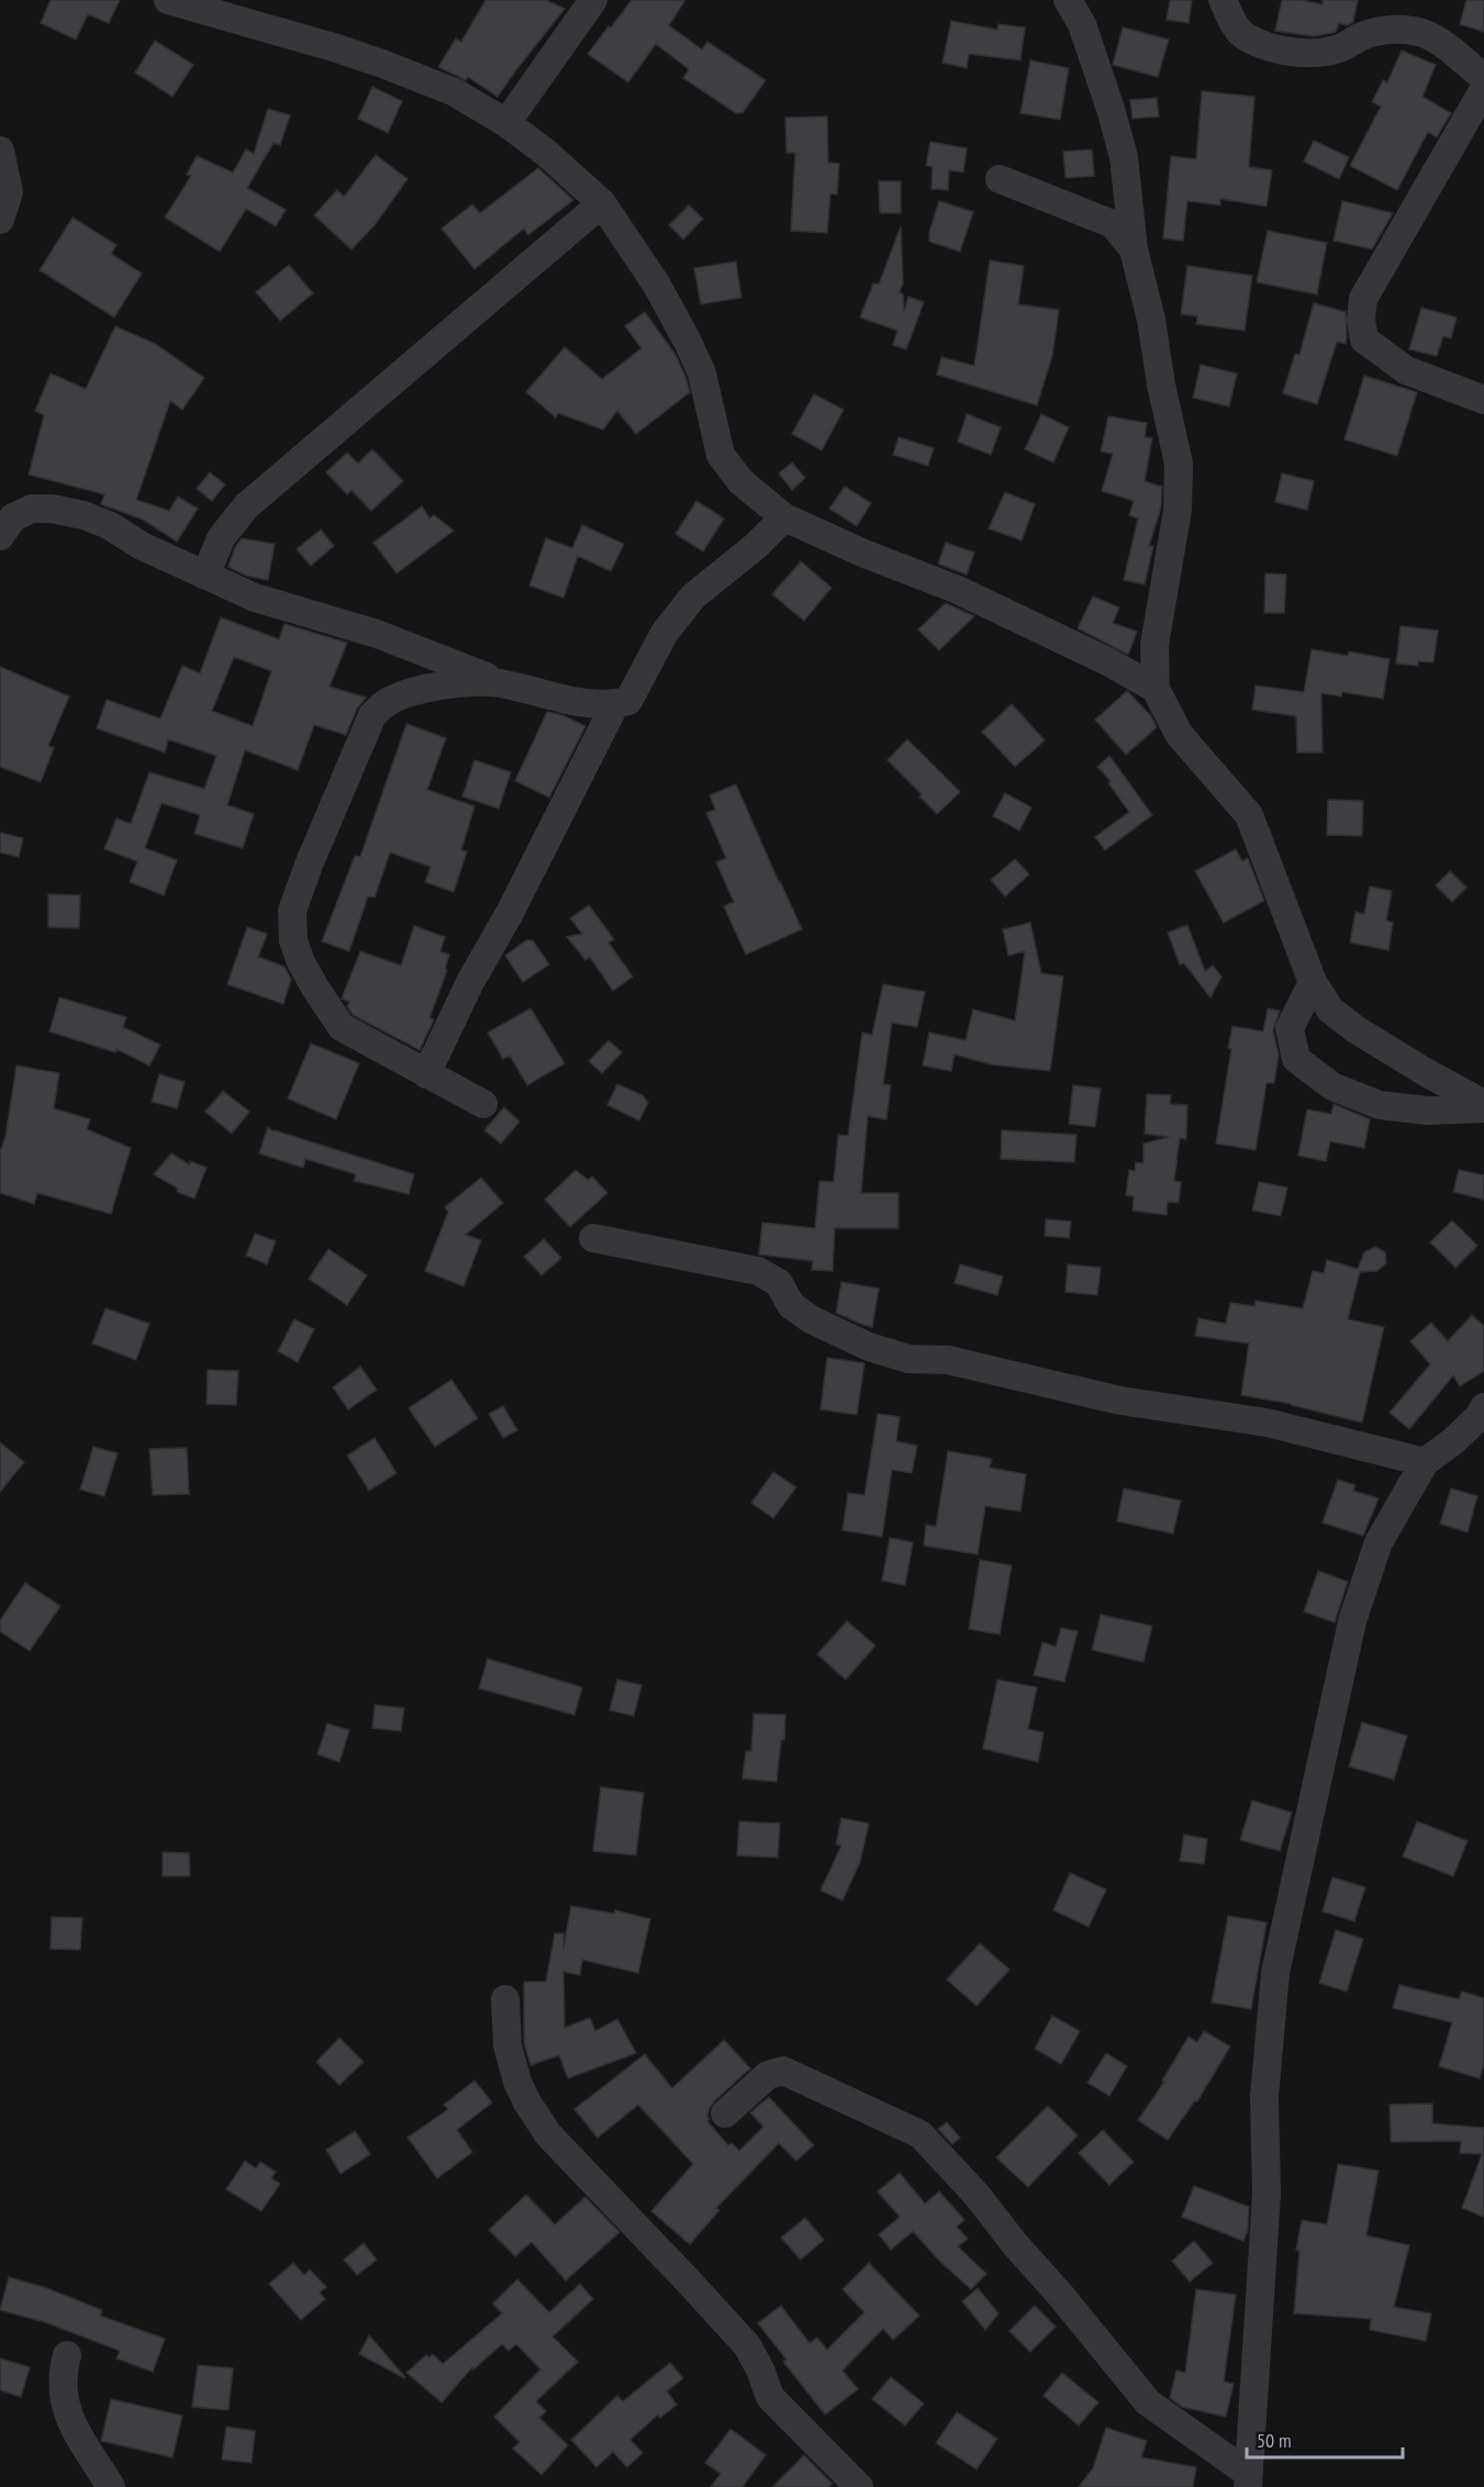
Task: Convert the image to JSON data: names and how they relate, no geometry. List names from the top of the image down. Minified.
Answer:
{"scale_bar":"50 m"}
